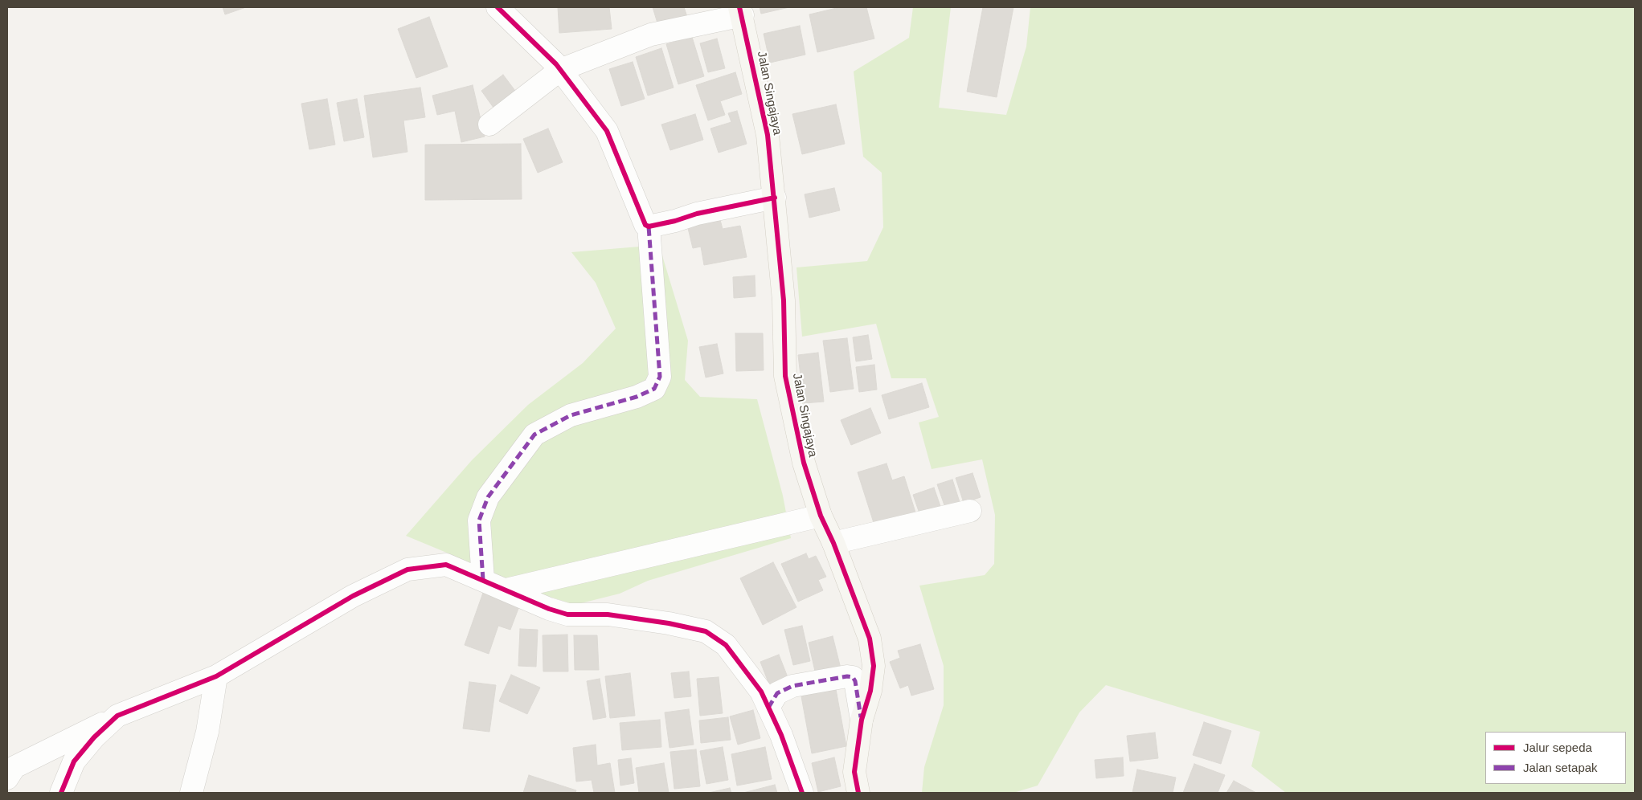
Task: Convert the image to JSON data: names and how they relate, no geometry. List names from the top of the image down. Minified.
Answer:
{"streets":{"street":["Jalan Singajaya"]},"legend":["Jalur sepeda","Jalan setapak"]}
